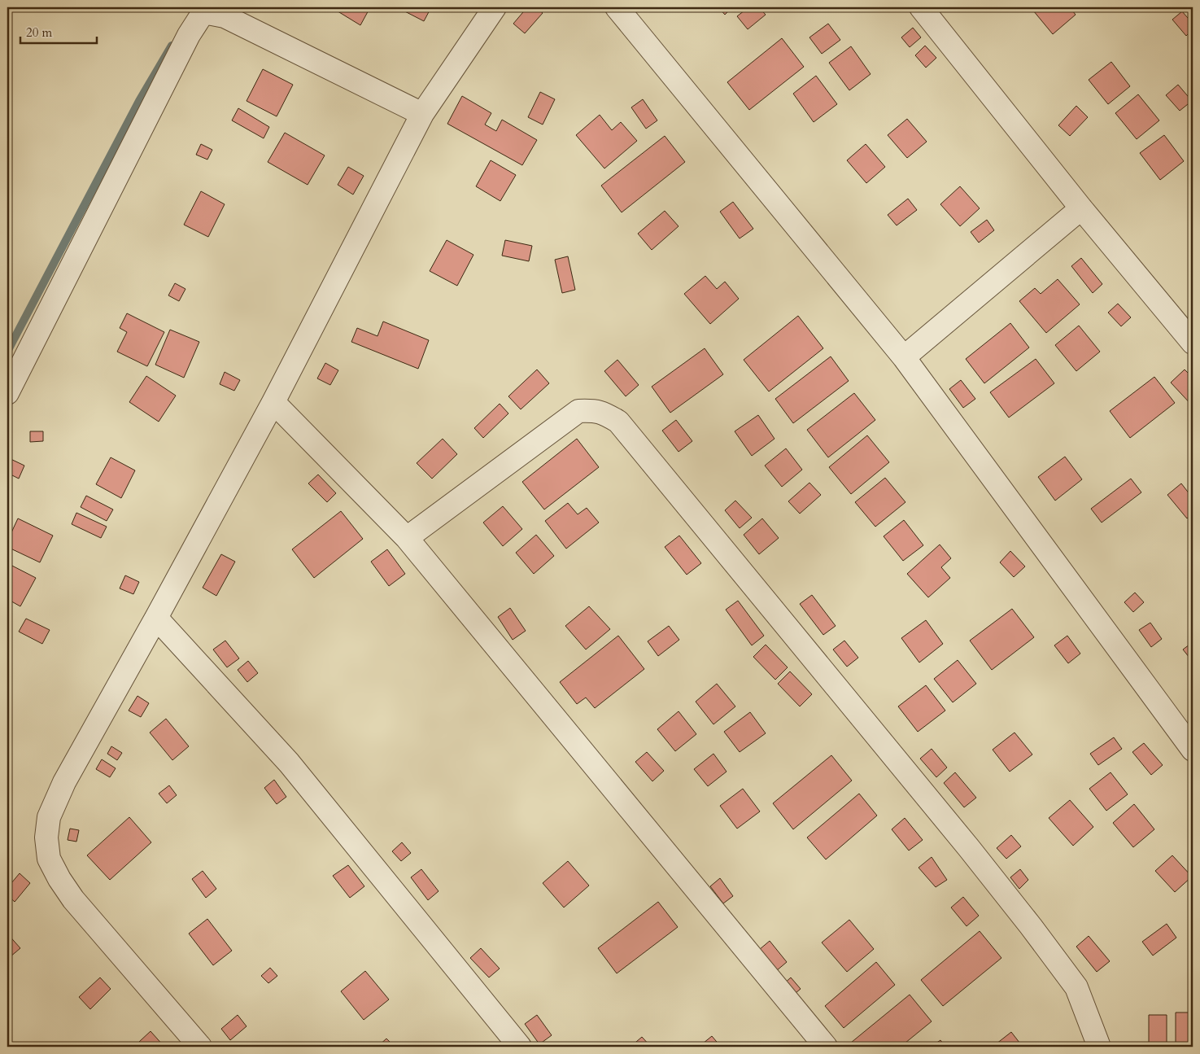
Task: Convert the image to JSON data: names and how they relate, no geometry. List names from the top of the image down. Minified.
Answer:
{"scale_bar":"20 m"}
